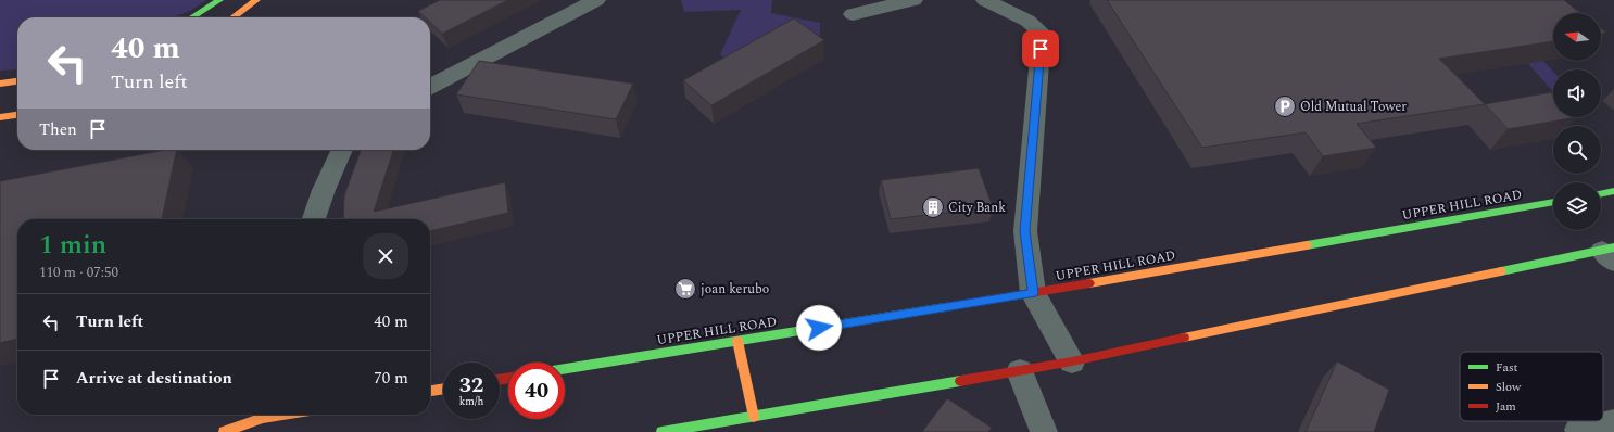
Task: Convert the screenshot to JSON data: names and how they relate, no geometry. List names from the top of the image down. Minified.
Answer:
{"streets":{"street":["UPPER HILL ROAD"]},"places":{"parking":["Old Mutual Tower"],"building":["City Bank"],"supermarket":["joan kerubo"]},"legend":["Fast","Slow","Jam"],"north":"left","page":{"turn":["40 m","Turn left"],"then":"Then","heading":["1 min","110 m · 07:50"],"list":[{"name":"Turn left","value":"40 m"},{"name":"Arrive at destination","value":"70 m"}],"speed":"32 km/h","limit":"40"}}
